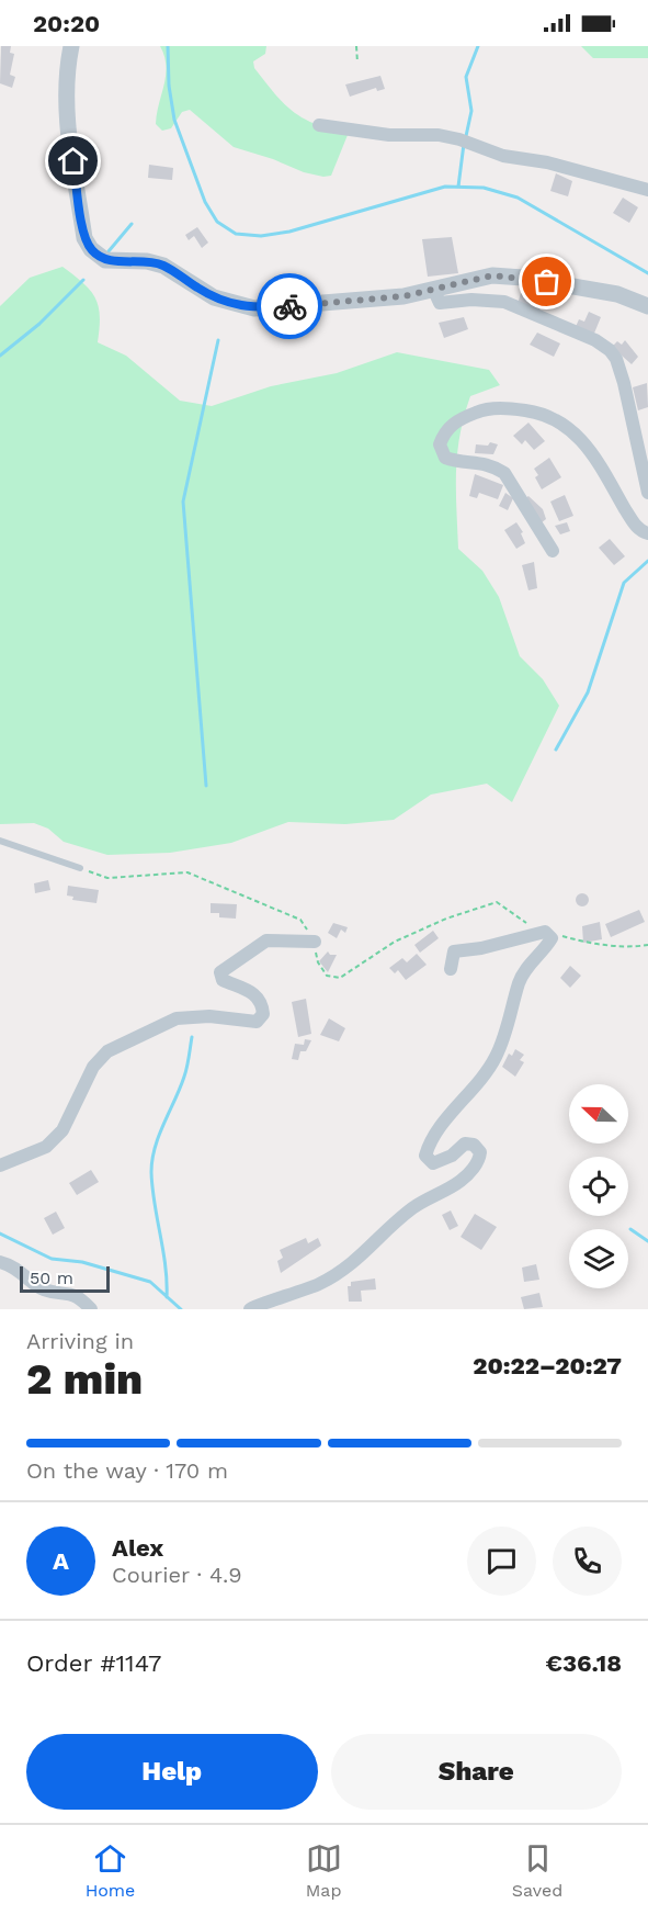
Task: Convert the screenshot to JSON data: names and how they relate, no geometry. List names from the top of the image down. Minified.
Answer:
{"scale_bar":"50 m","north":"left","page":{"status":"20:20","scale":"50 m","heading":["2 min","Arriving in","20:22–20:27"],"panel":["Alex","Courier · 4.9","Order #1147","€36.18"],"bar":"On the way · 170 m","round":"A","buttons":["Help","Share"],"tabs":["Home","Map","Saved"]}}
